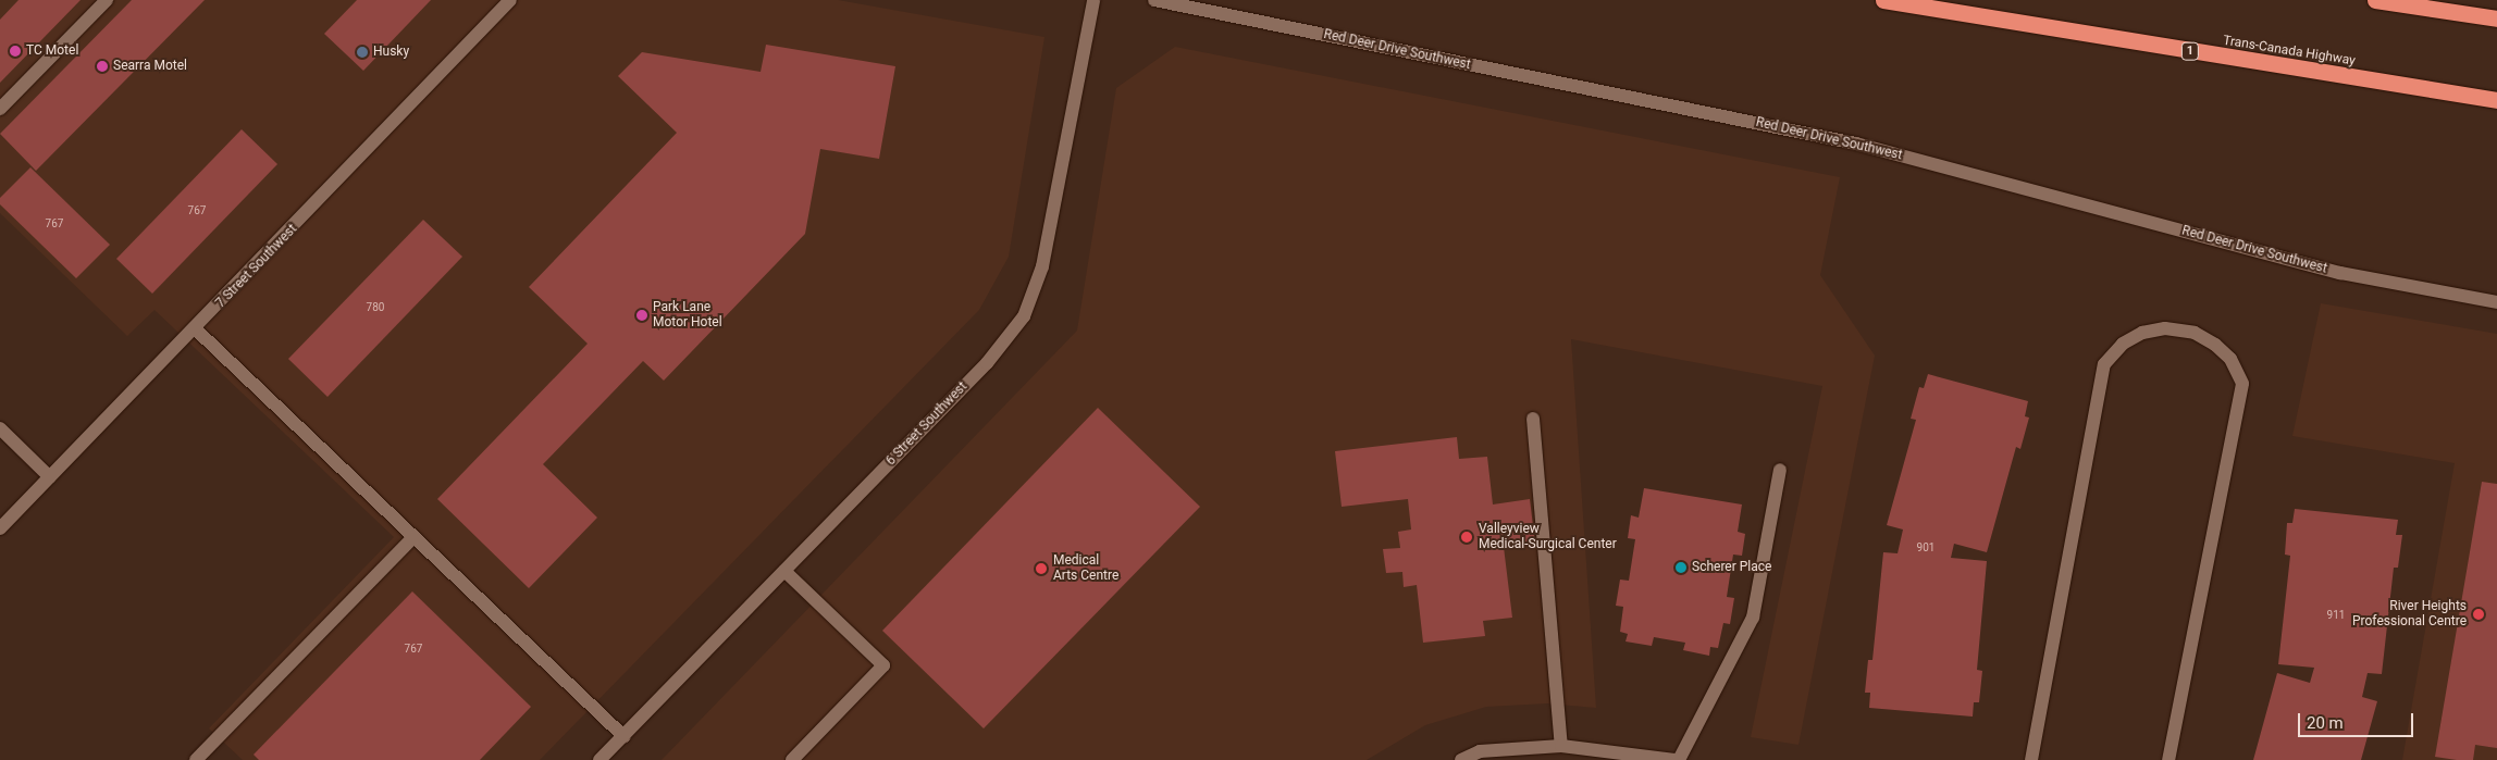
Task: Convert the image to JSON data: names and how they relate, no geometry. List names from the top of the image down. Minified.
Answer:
{"streets":{"highway":["1","Trans-Canada Highway"],"street":["Red Deer Drive Southwest","7 Street Southwest","6 Street Southwest"]},"places":["TC Motel","Husky","Searra Motel","Park Lane Motor Hotel","Valleyview Medical-Surgical Center","Scherer Place","Medical Arts Centre","River Heights Professional Centre"],"house_numbers":["767","767","780","901","911","767"],"scale_bar":"20 m"}
